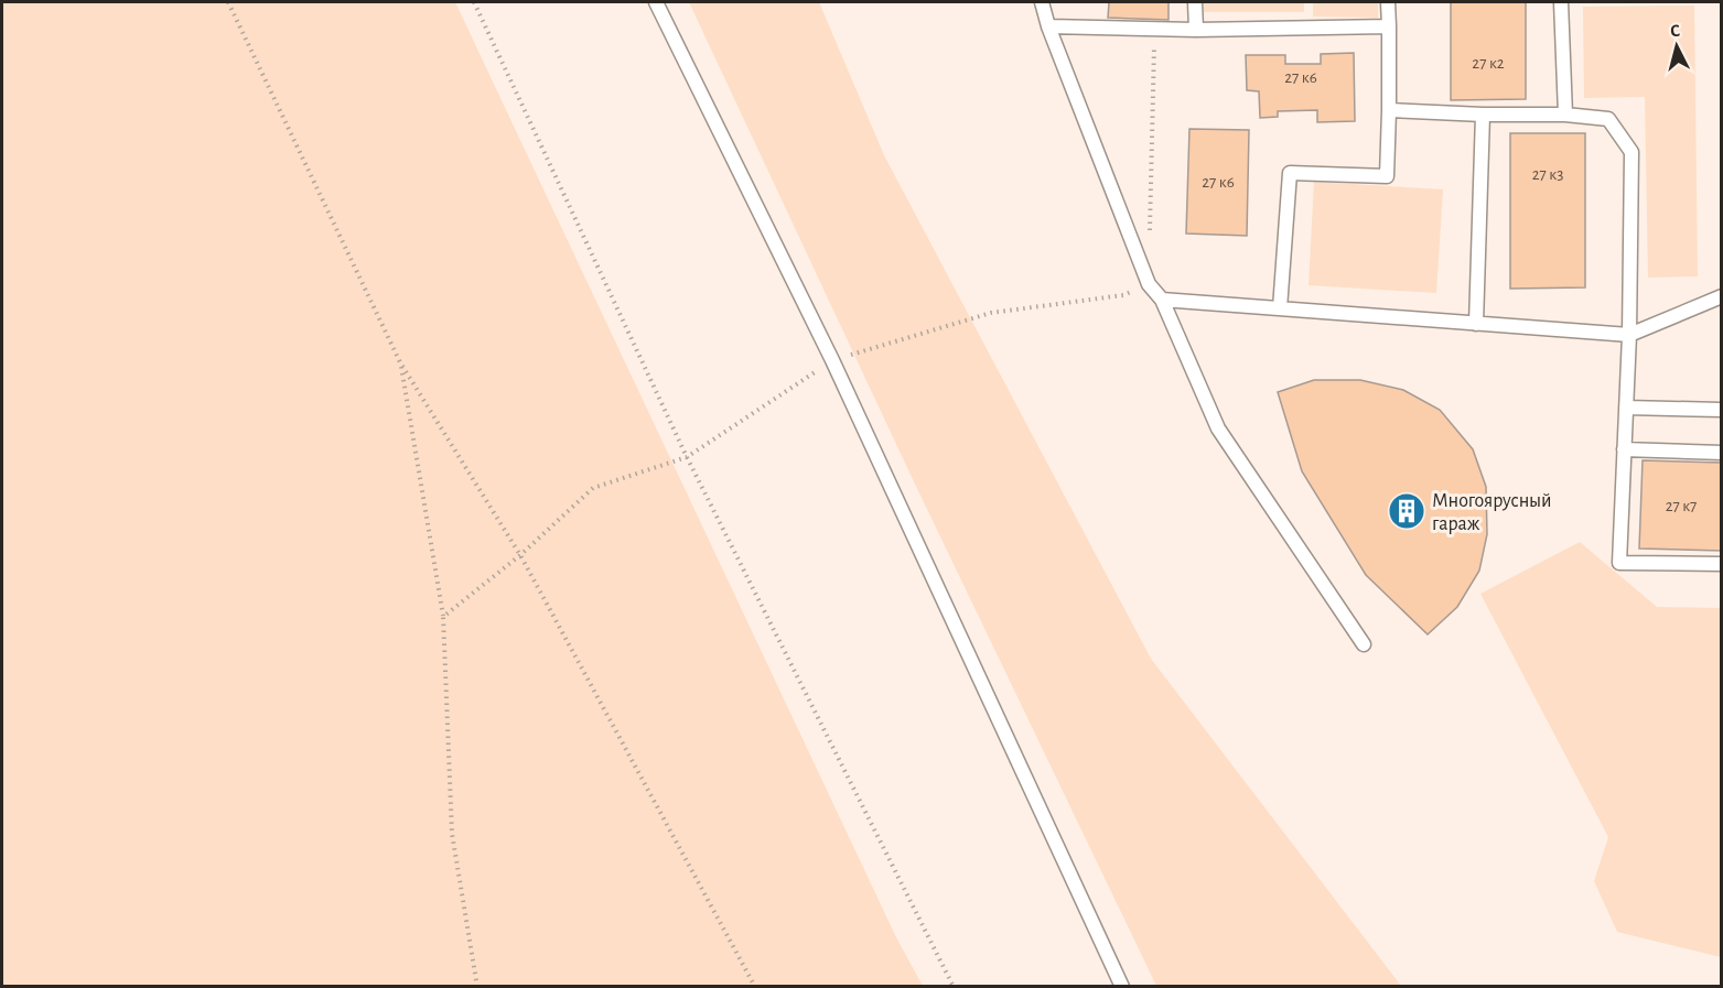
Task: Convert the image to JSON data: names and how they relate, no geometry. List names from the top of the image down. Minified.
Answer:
{"places":{"building":["Многоярусный гараж"]},"house_numbers":["27 к2","27 к6","27 к3","27 к6","27 к7"],"north":"top"}
